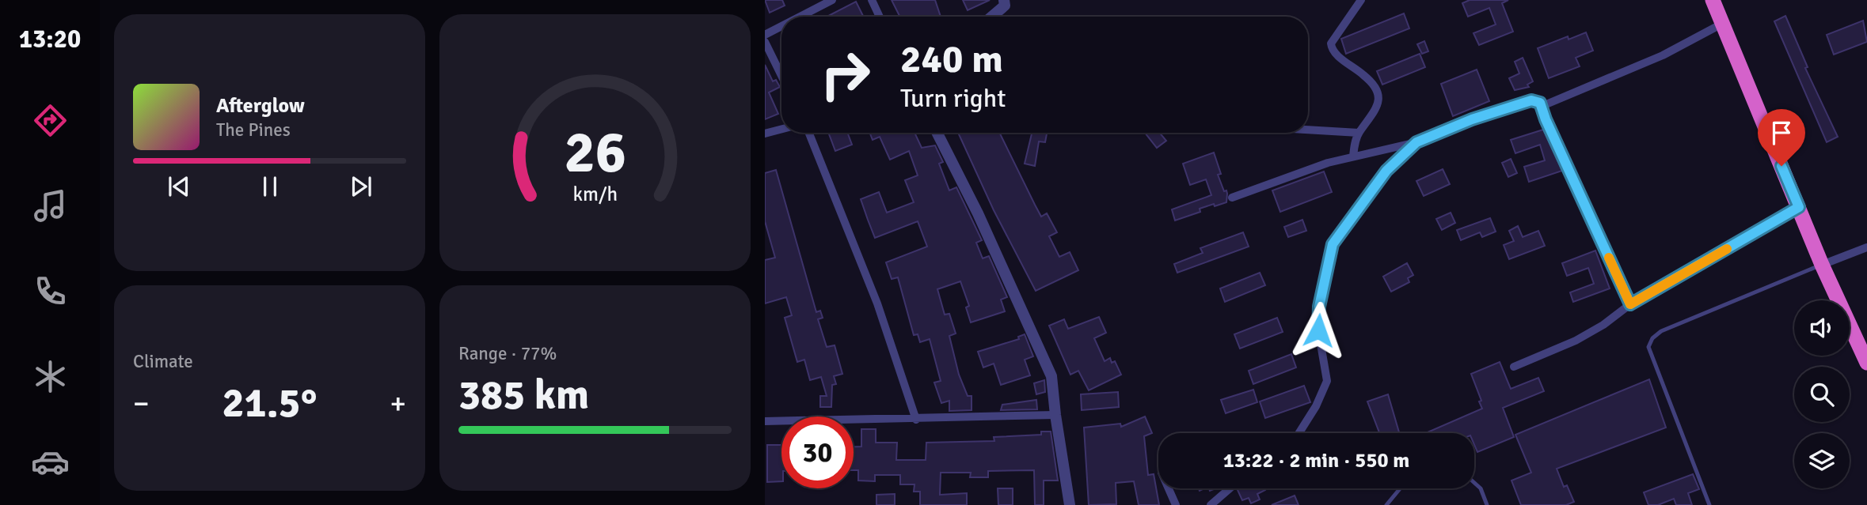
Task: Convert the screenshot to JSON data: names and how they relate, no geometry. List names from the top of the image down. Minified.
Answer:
{"page":{"tabs":"13:20","turn":["240 m","Turn right"],"song":["Afterglow","The Pines"],"tile":["Climate",["Range · 77%","385 km"]],"heat":["−","21.5°","+"],"limit":"30","trip":"13:22 · 2 min · 550 m","gauge":["26","km/h"]}}
